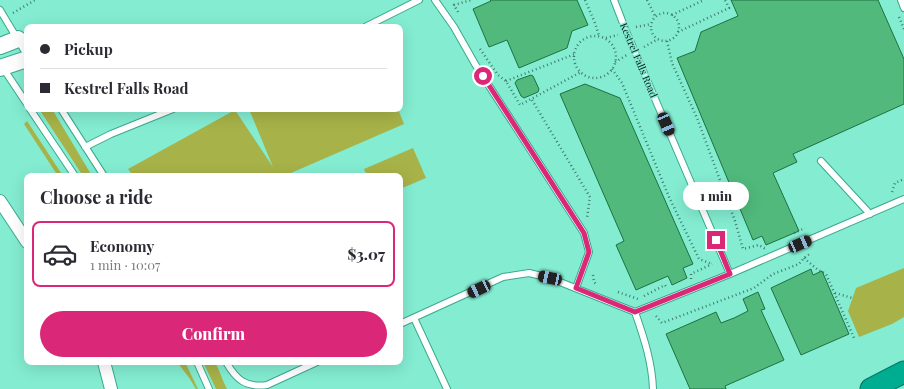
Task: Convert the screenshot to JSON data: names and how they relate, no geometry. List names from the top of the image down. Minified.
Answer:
{"streets":{"lane":["Kestrel Falls Road"]},"page":{"banner":["Pickup","Kestrel Falls Road"],"heading":"Choose a ride","bubble":"1 min","list":[{"name":"Economy","note":"1 min · 10:07","value":"$3.07"}],"buttons":"Confirm"}}
